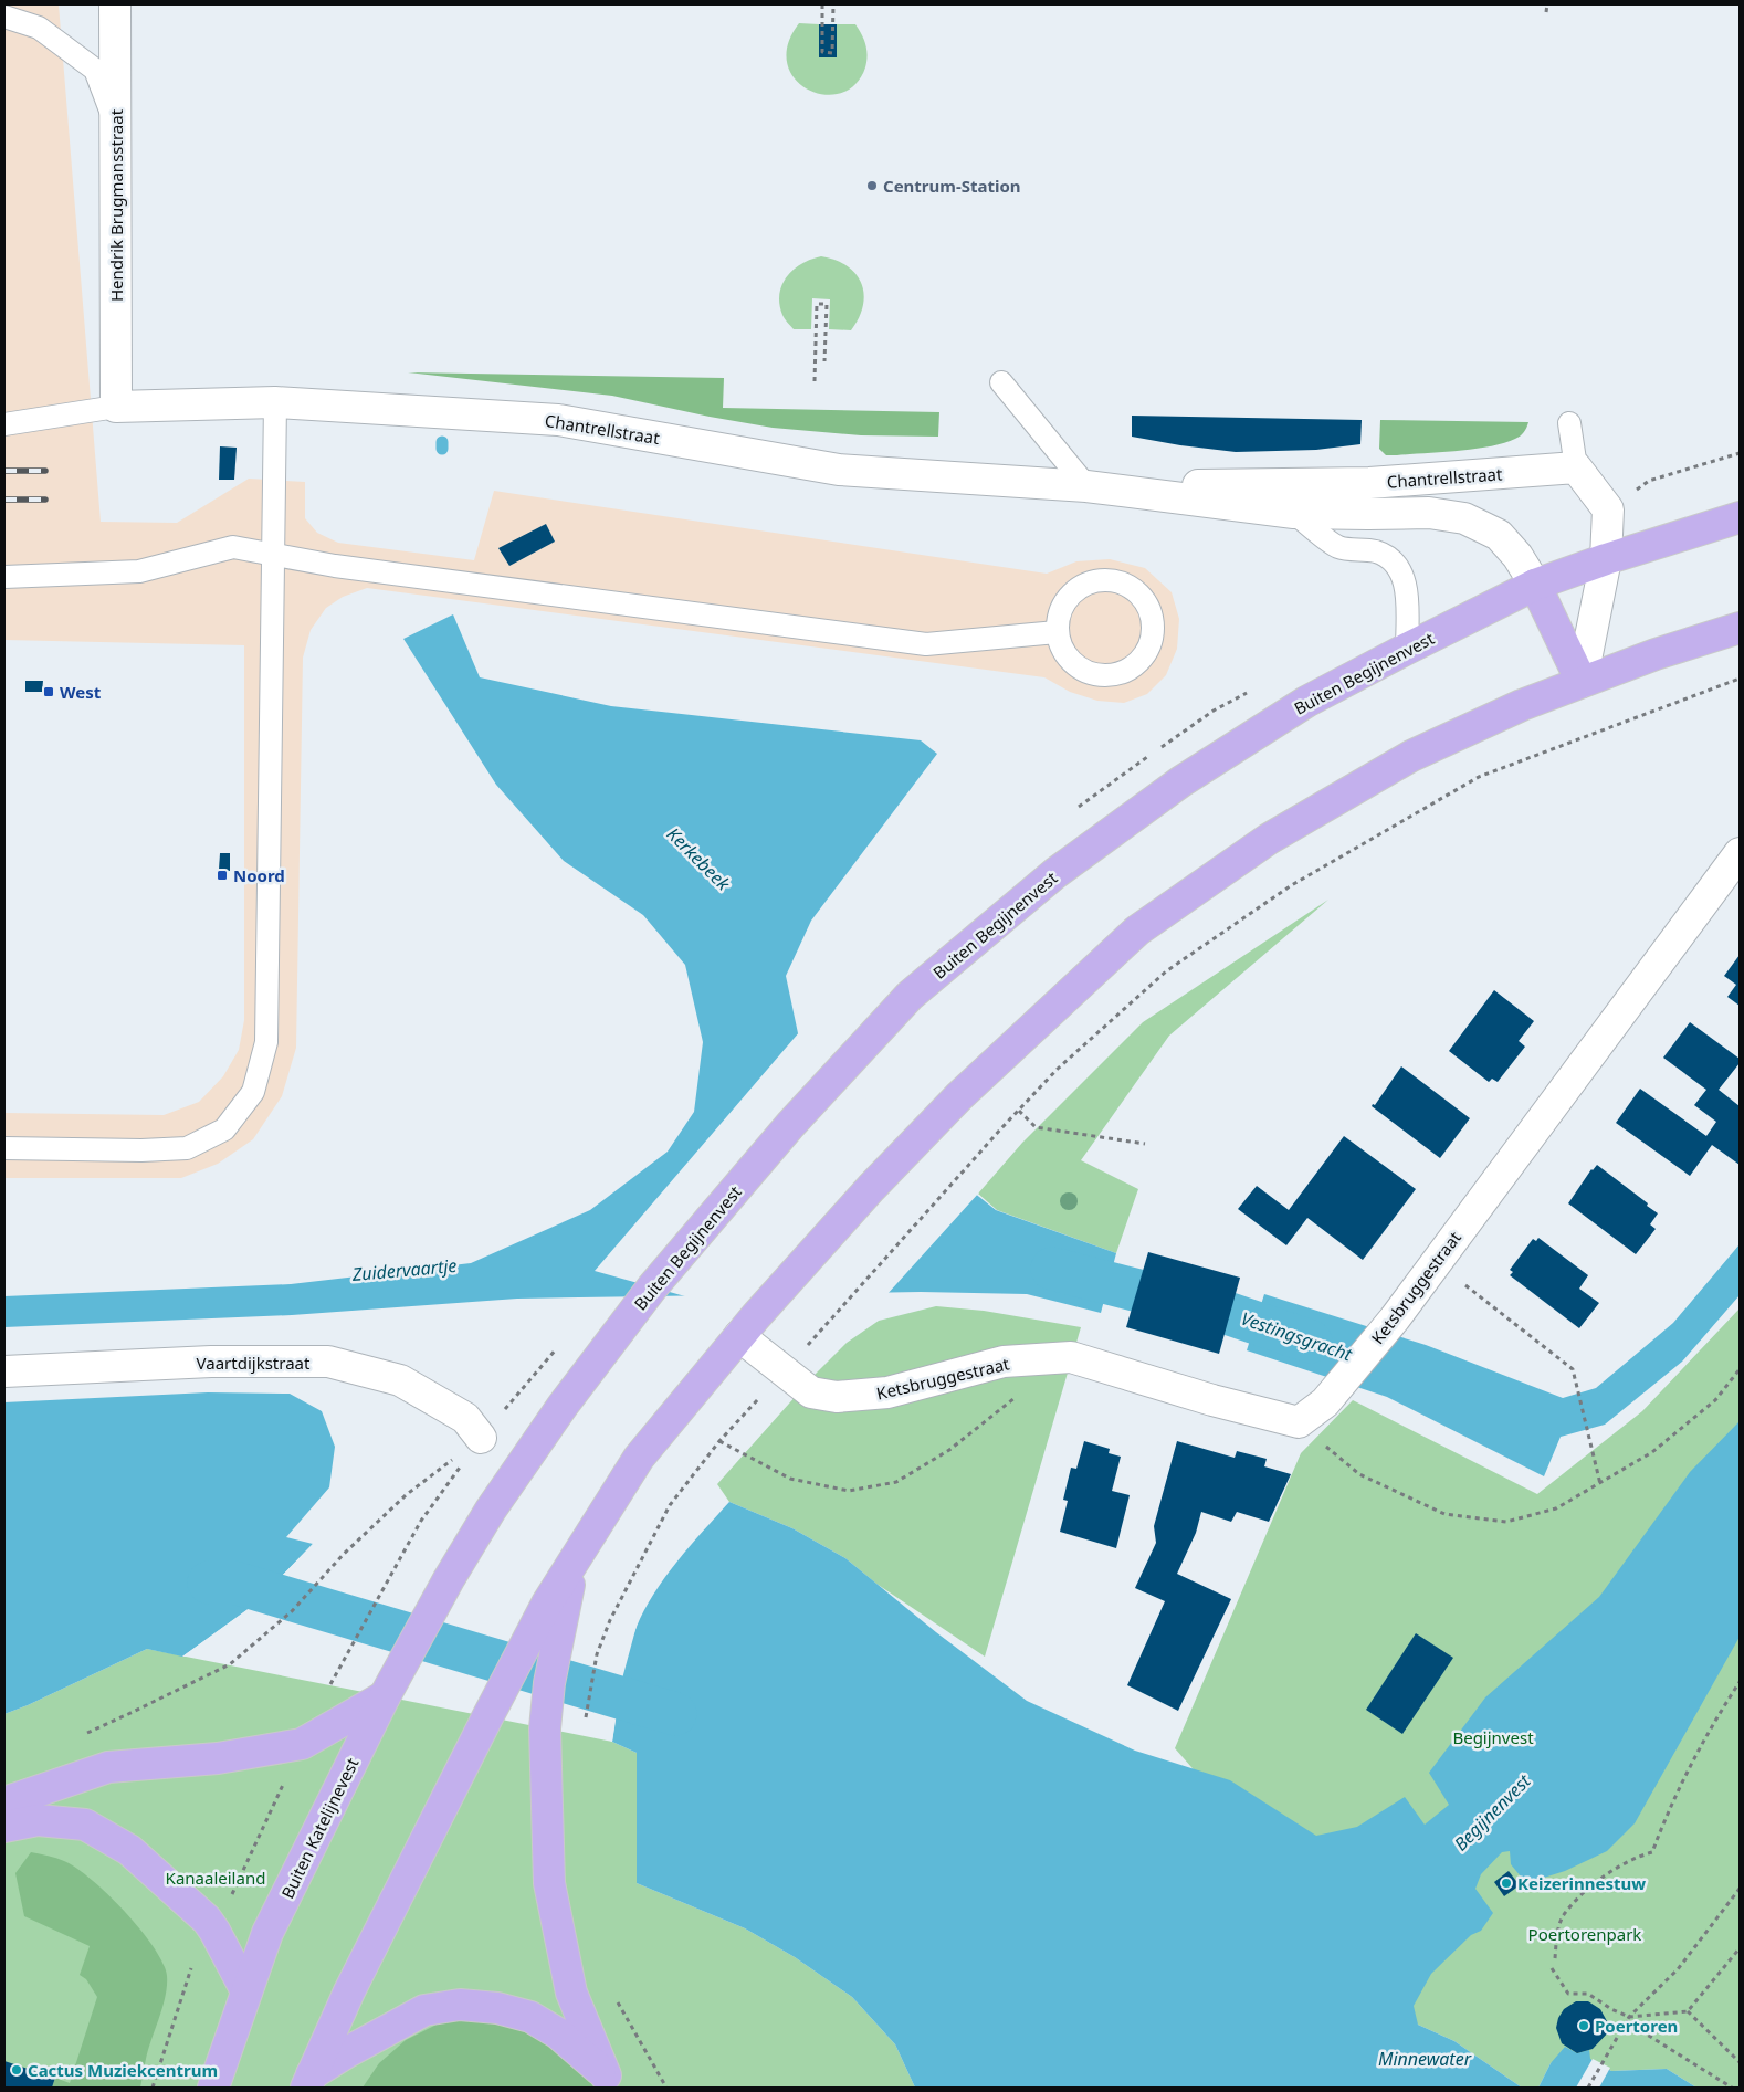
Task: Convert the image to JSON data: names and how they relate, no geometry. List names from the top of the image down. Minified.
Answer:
{"streets":{"main road":["Buiten Begijnenvest","Buiten Katelijnevest"],"street":["Hendrik Brugmansstraat","Chantrellstraat","Ketsbruggestraat","Vaartdijkstraat"]},"crossings":[["Hendrik Brugmansstraat","Chantrellstraat"],["Chantrellstraat","Buiten Begijnenvest"],["Buiten Begijnenvest","Buiten Katelijnevest"]],"water":["Kerkebeek","Zuidervaartje","Vestingsgracht","Begijnenvest","Minnewater"],"parks":["Begijnvest","Kanaaleiland","Poertorenpark"],"places":{"other":["Centrum-Station","Keizerinnestuw","Poertoren","Cactus Muziekcentrum"],"transit":["West","Noord"]}}
